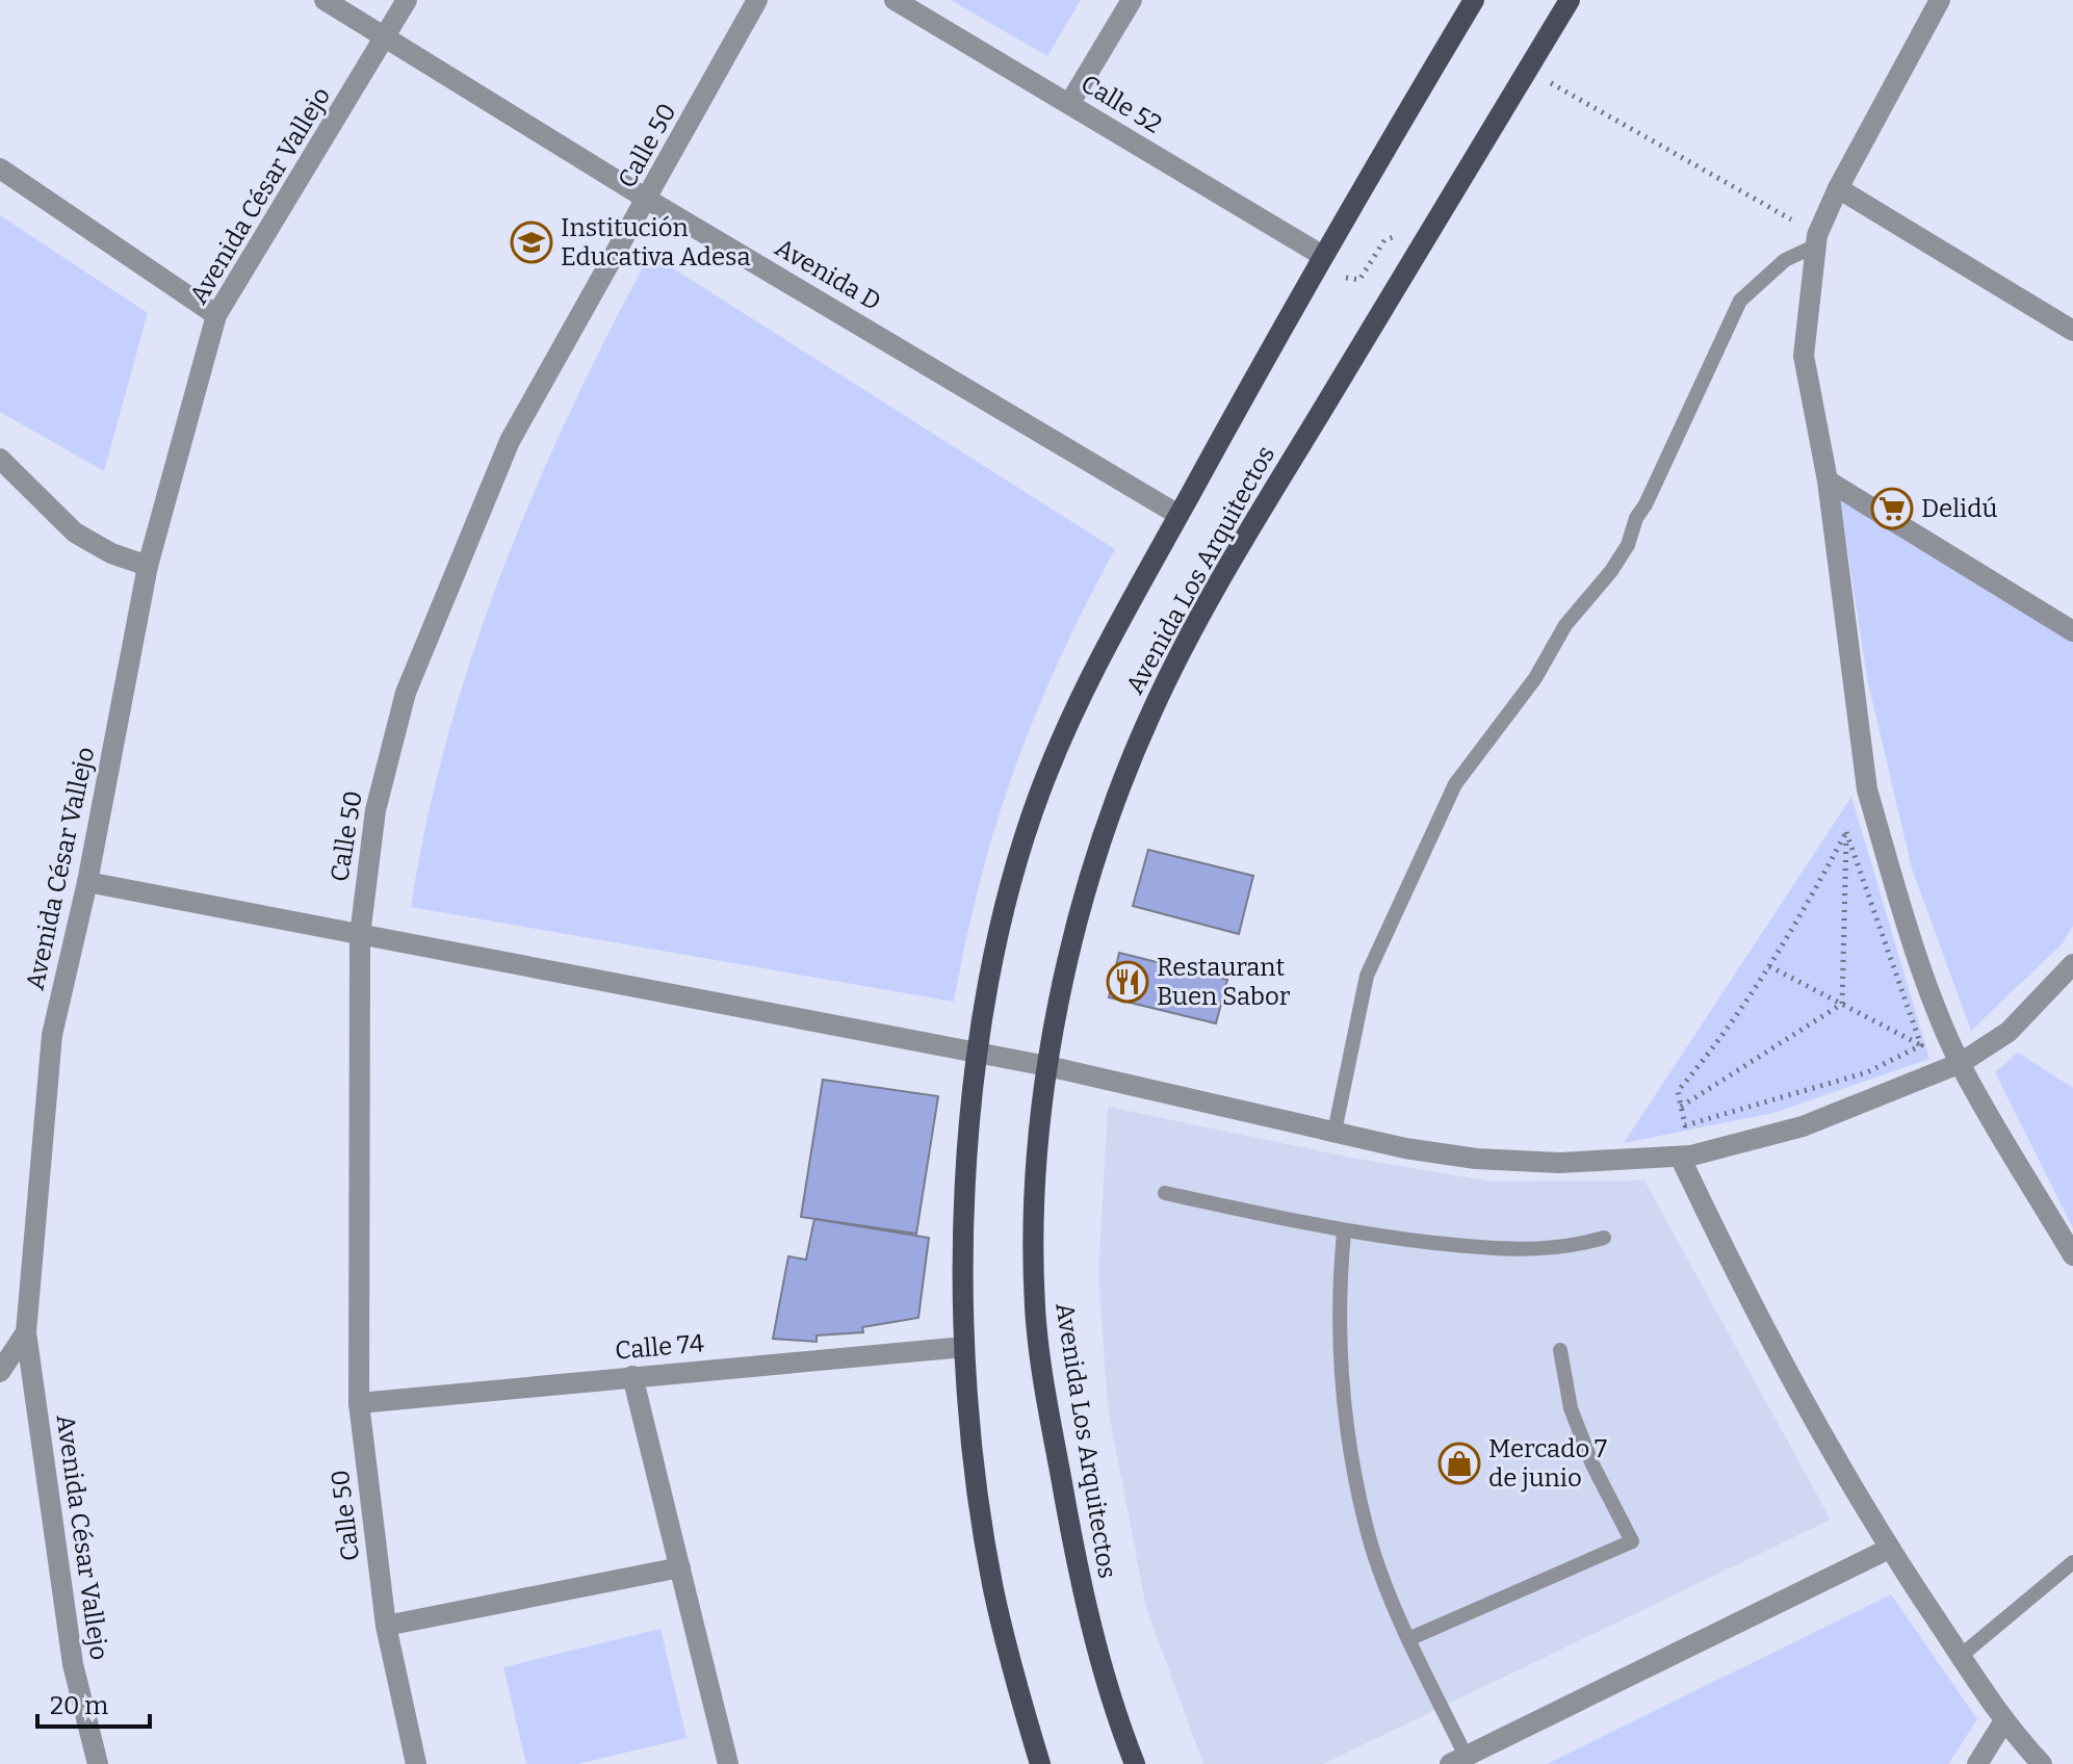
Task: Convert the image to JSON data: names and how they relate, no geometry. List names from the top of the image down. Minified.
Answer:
{"streets":{"main road":["Avenida Los Arquitectos"],"street":["Calle 52","Calle 50","Avenida César Vallejo","Avenida D","Calle 74"]},"crossings":[["Calle 52","Avenida Los Arquitectos"],["Calle 50","Avenida D"],["Calle 50","Calle 74"],["Avenida César Vallejo","Avenida D"],["Avenida D","Avenida Los Arquitectos"],["Avenida Los Arquitectos","Calle 74"]],"places":{"school or university":["Institución Educativa Adesa"],"supermarket":["Delidú"],"restaurant":["Restaurant Buen Sabor"],"shop":["Mercado 7 de junio"]},"scale_bar":"20 m"}
